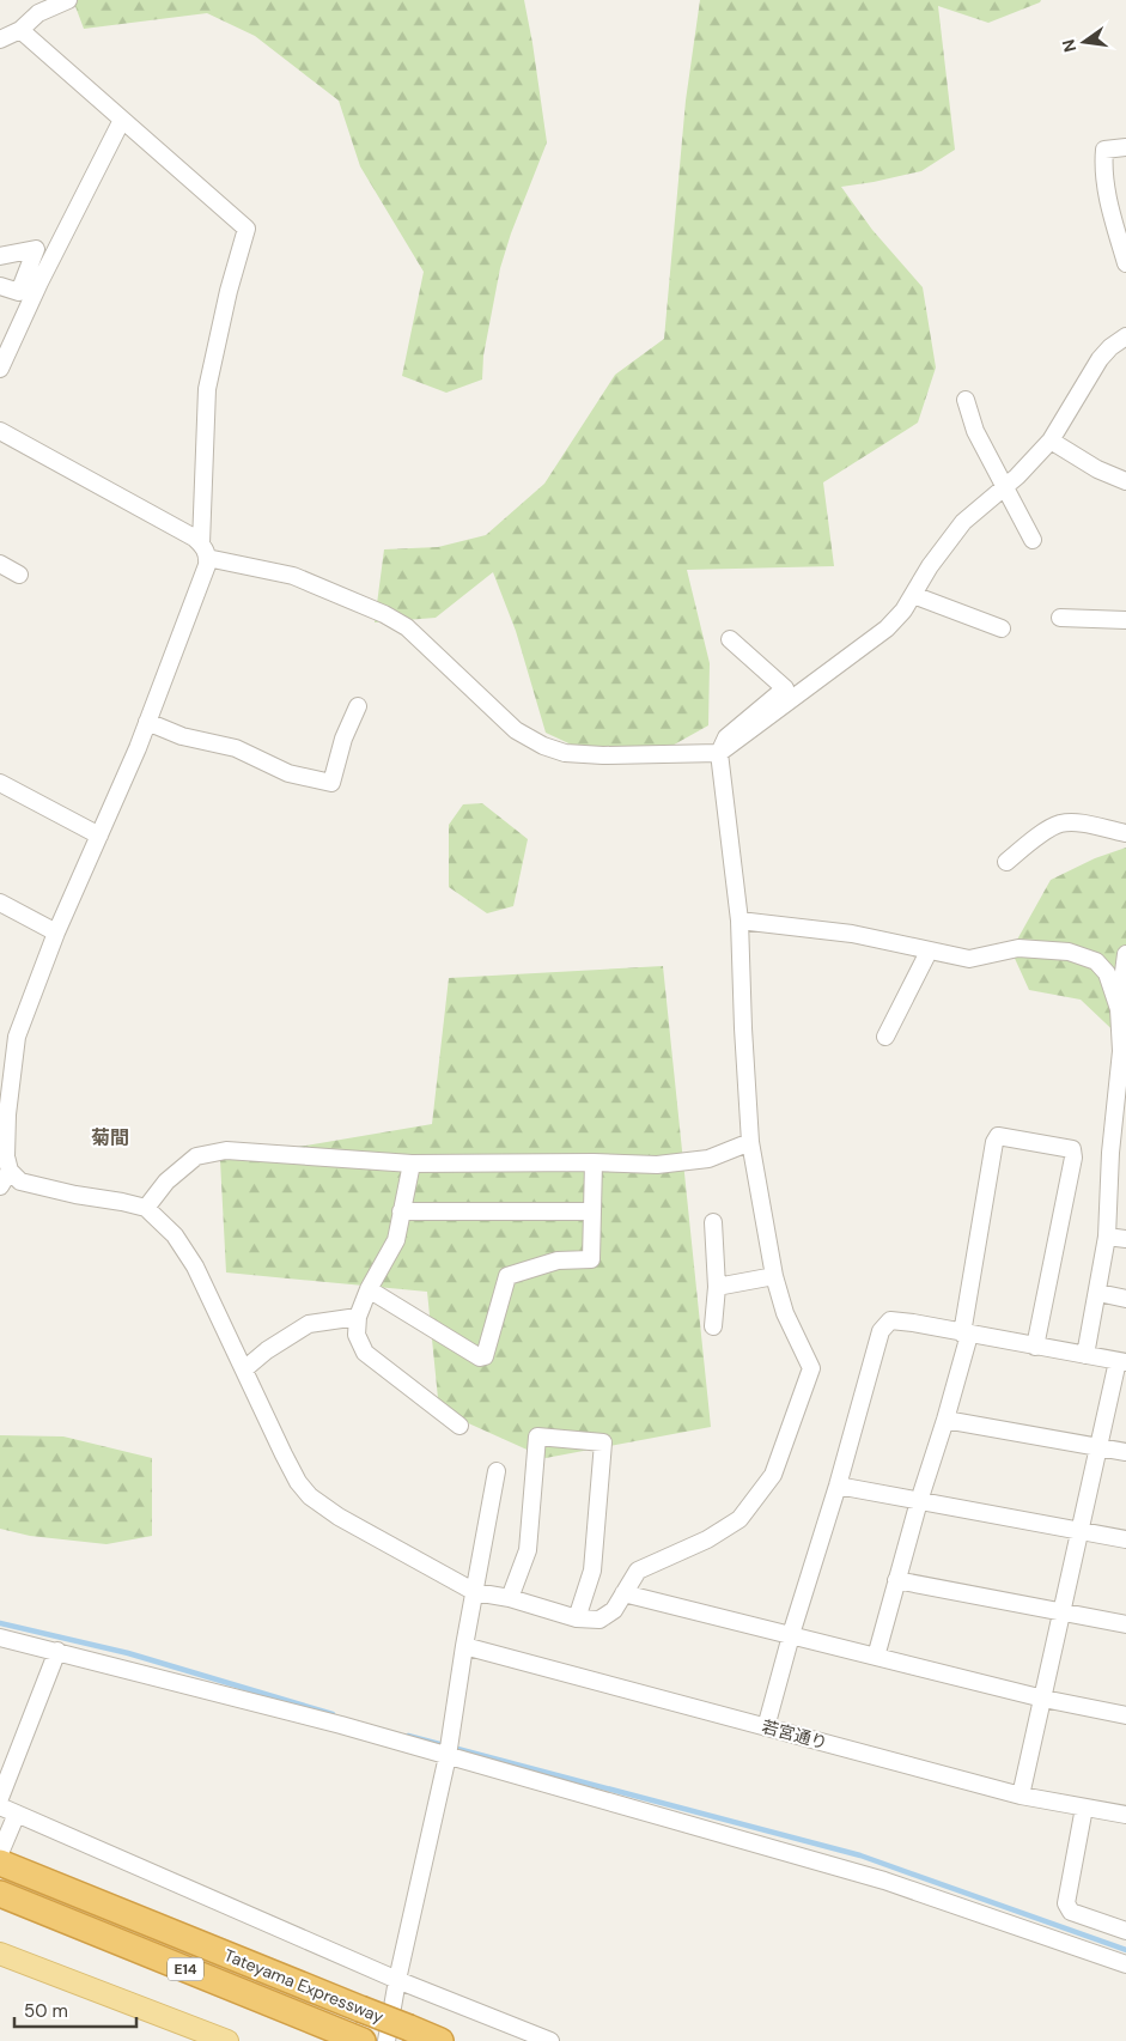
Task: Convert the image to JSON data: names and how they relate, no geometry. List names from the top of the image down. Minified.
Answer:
{"streets":{"highway":["E14","Tateyama Expressway"],"street":["若宮通り"]},"districts":["菊間"],"scale_bar":"50 m","north":"left"}
